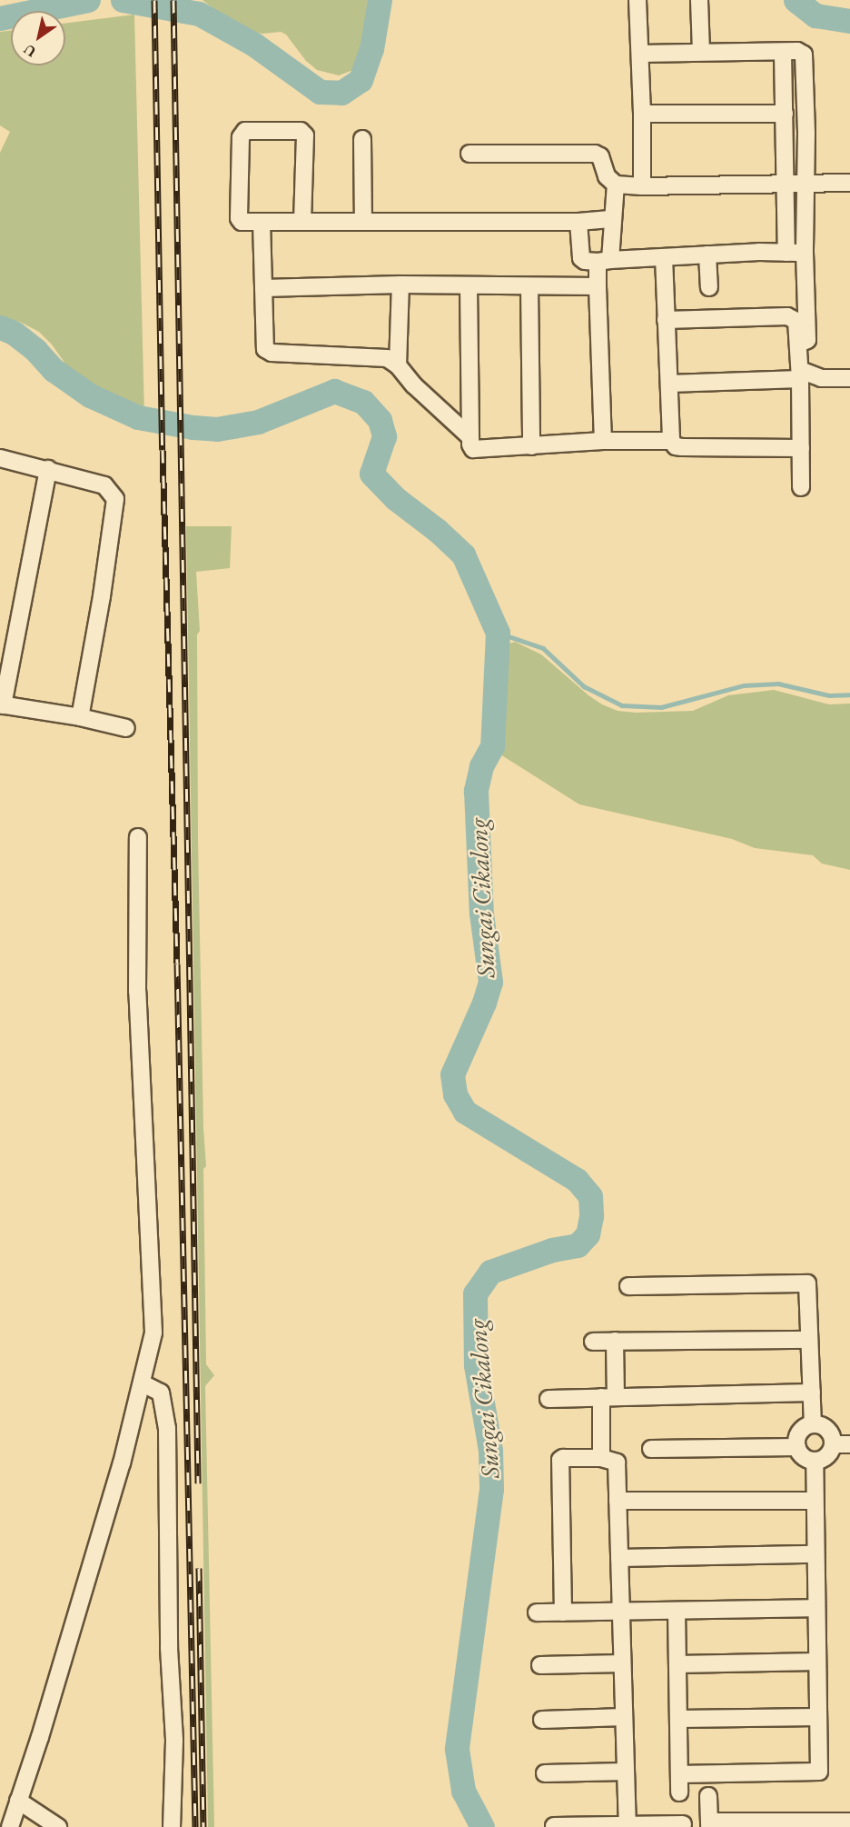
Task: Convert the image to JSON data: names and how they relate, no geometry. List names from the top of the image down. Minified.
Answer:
{"water":["Sungai Cikalong"],"north":"bottom left"}
